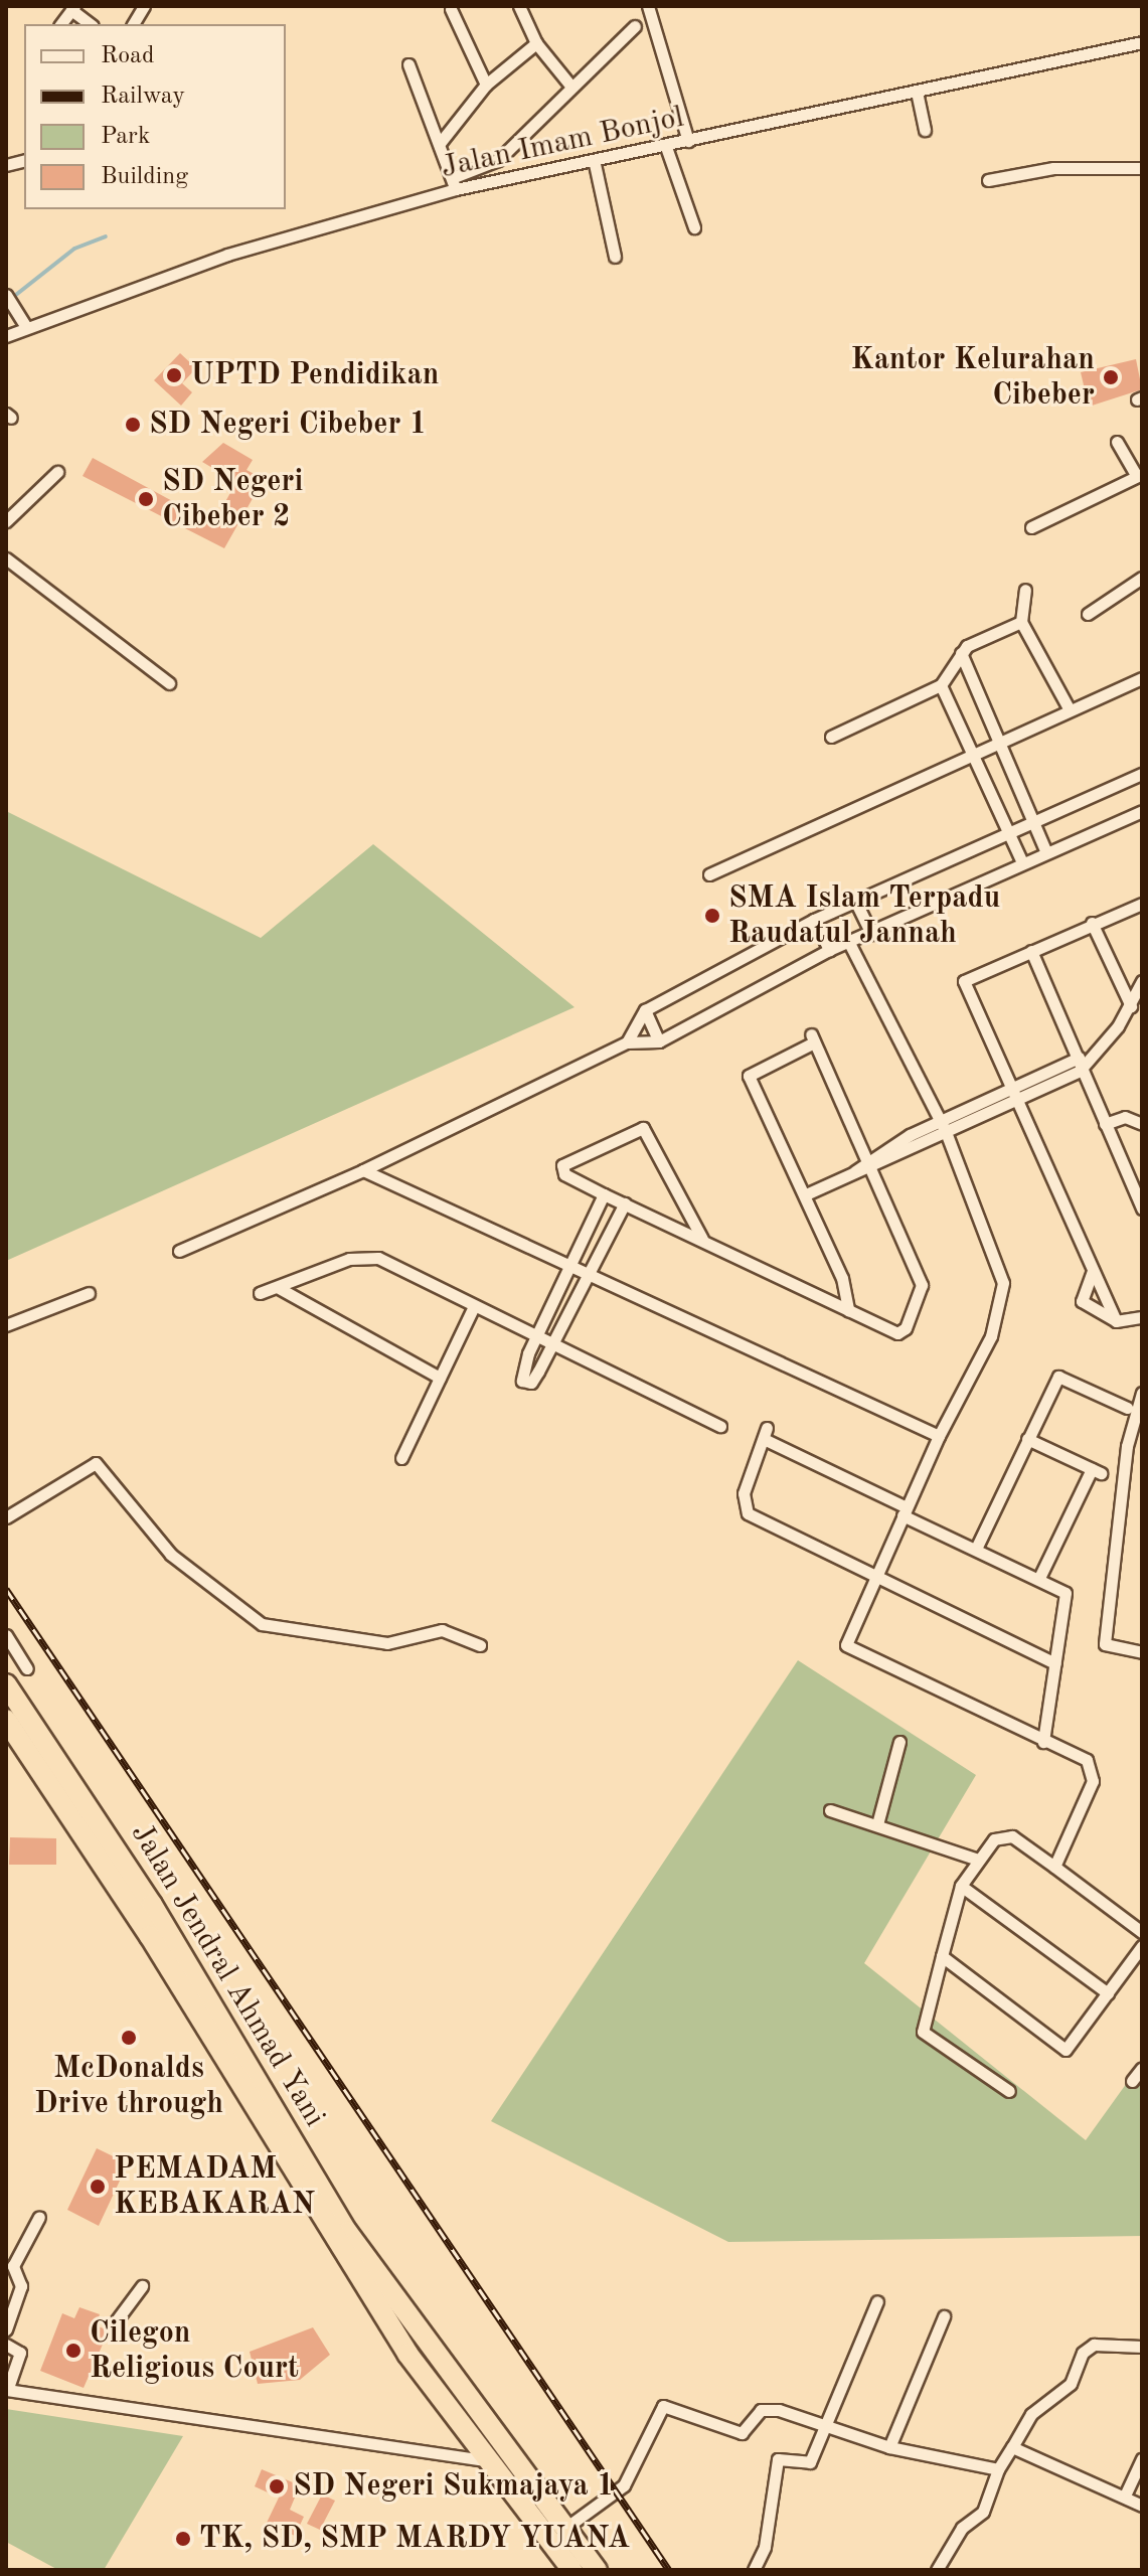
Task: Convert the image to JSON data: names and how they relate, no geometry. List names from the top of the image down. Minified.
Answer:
{"streets":{"highway":["Jalan Jendral Ahmad Yani"],"street":["Jalan Imam Bonjol"]},"places":["UPTD Pendidikan","Kantor Kelurahan Cibeber","SD Negeri Cibeber 1","SD Negeri Cibeber 2","SMA Islam Terpadu Raudatul Jannah","McDonalds Drive through","PEMADAM KEBAKARAN","Cilegon Religious Court","SD Negeri Sukmajaya 1","TK, SD, SMP MARDY YUANA"],"legend":["Road","Railway","Park","Building"]}
